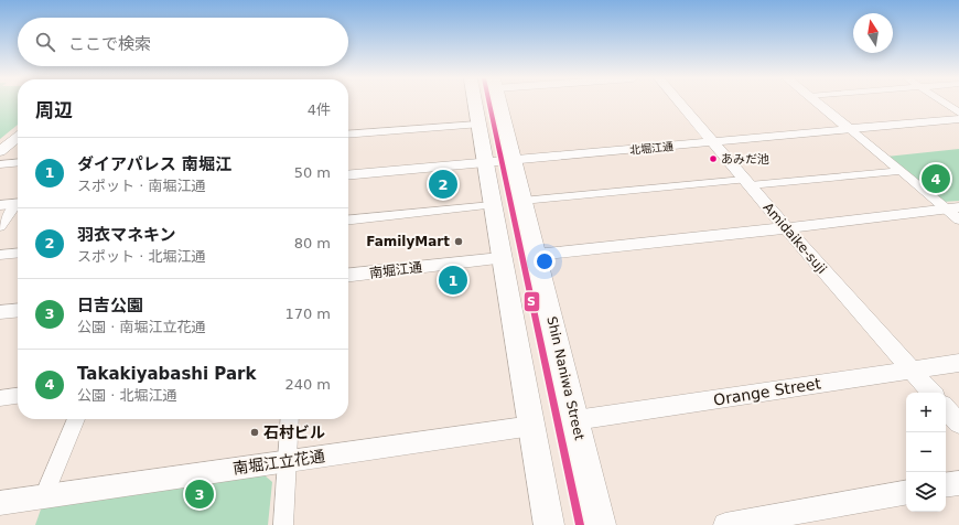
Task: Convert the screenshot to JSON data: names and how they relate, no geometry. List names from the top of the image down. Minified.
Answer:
{"streets":{"main road":["Shin Naniwa Street"],"street":["北堀江通","Amidaike-suji","南堀江通","Orange Street","南堀江立花通"]},"crossings":[["北堀江通","Amidaike-suji"],["北堀江通","Shin Naniwa Street"],["Amidaike-suji","Orange Street"],["Shin Naniwa Street","Orange Street"]],"places":["あみだ池","FamilyMart","石村ビル"],"lines":["transit line S"],"north":"top","page":{"search":"ここで検索","heading":["周辺","4件"],"list":[{"mark":"1","name":"ダイアパレス 南堀江","note":"スポット · 南堀江通","value":"50 m"},{"mark":"2","name":"羽衣マネキン","note":"スポット · 北堀江通","value":"80 m"},{"mark":"3","name":"日吉公園","note":"公園 · 南堀江立花通","value":"170 m"},{"mark":"4","name":"Takakiyabashi Park","note":"公園 · 北堀江通","value":"240 m"}],"pins":["4","2","1","3"],"map_buttons":["+","−"]}}
